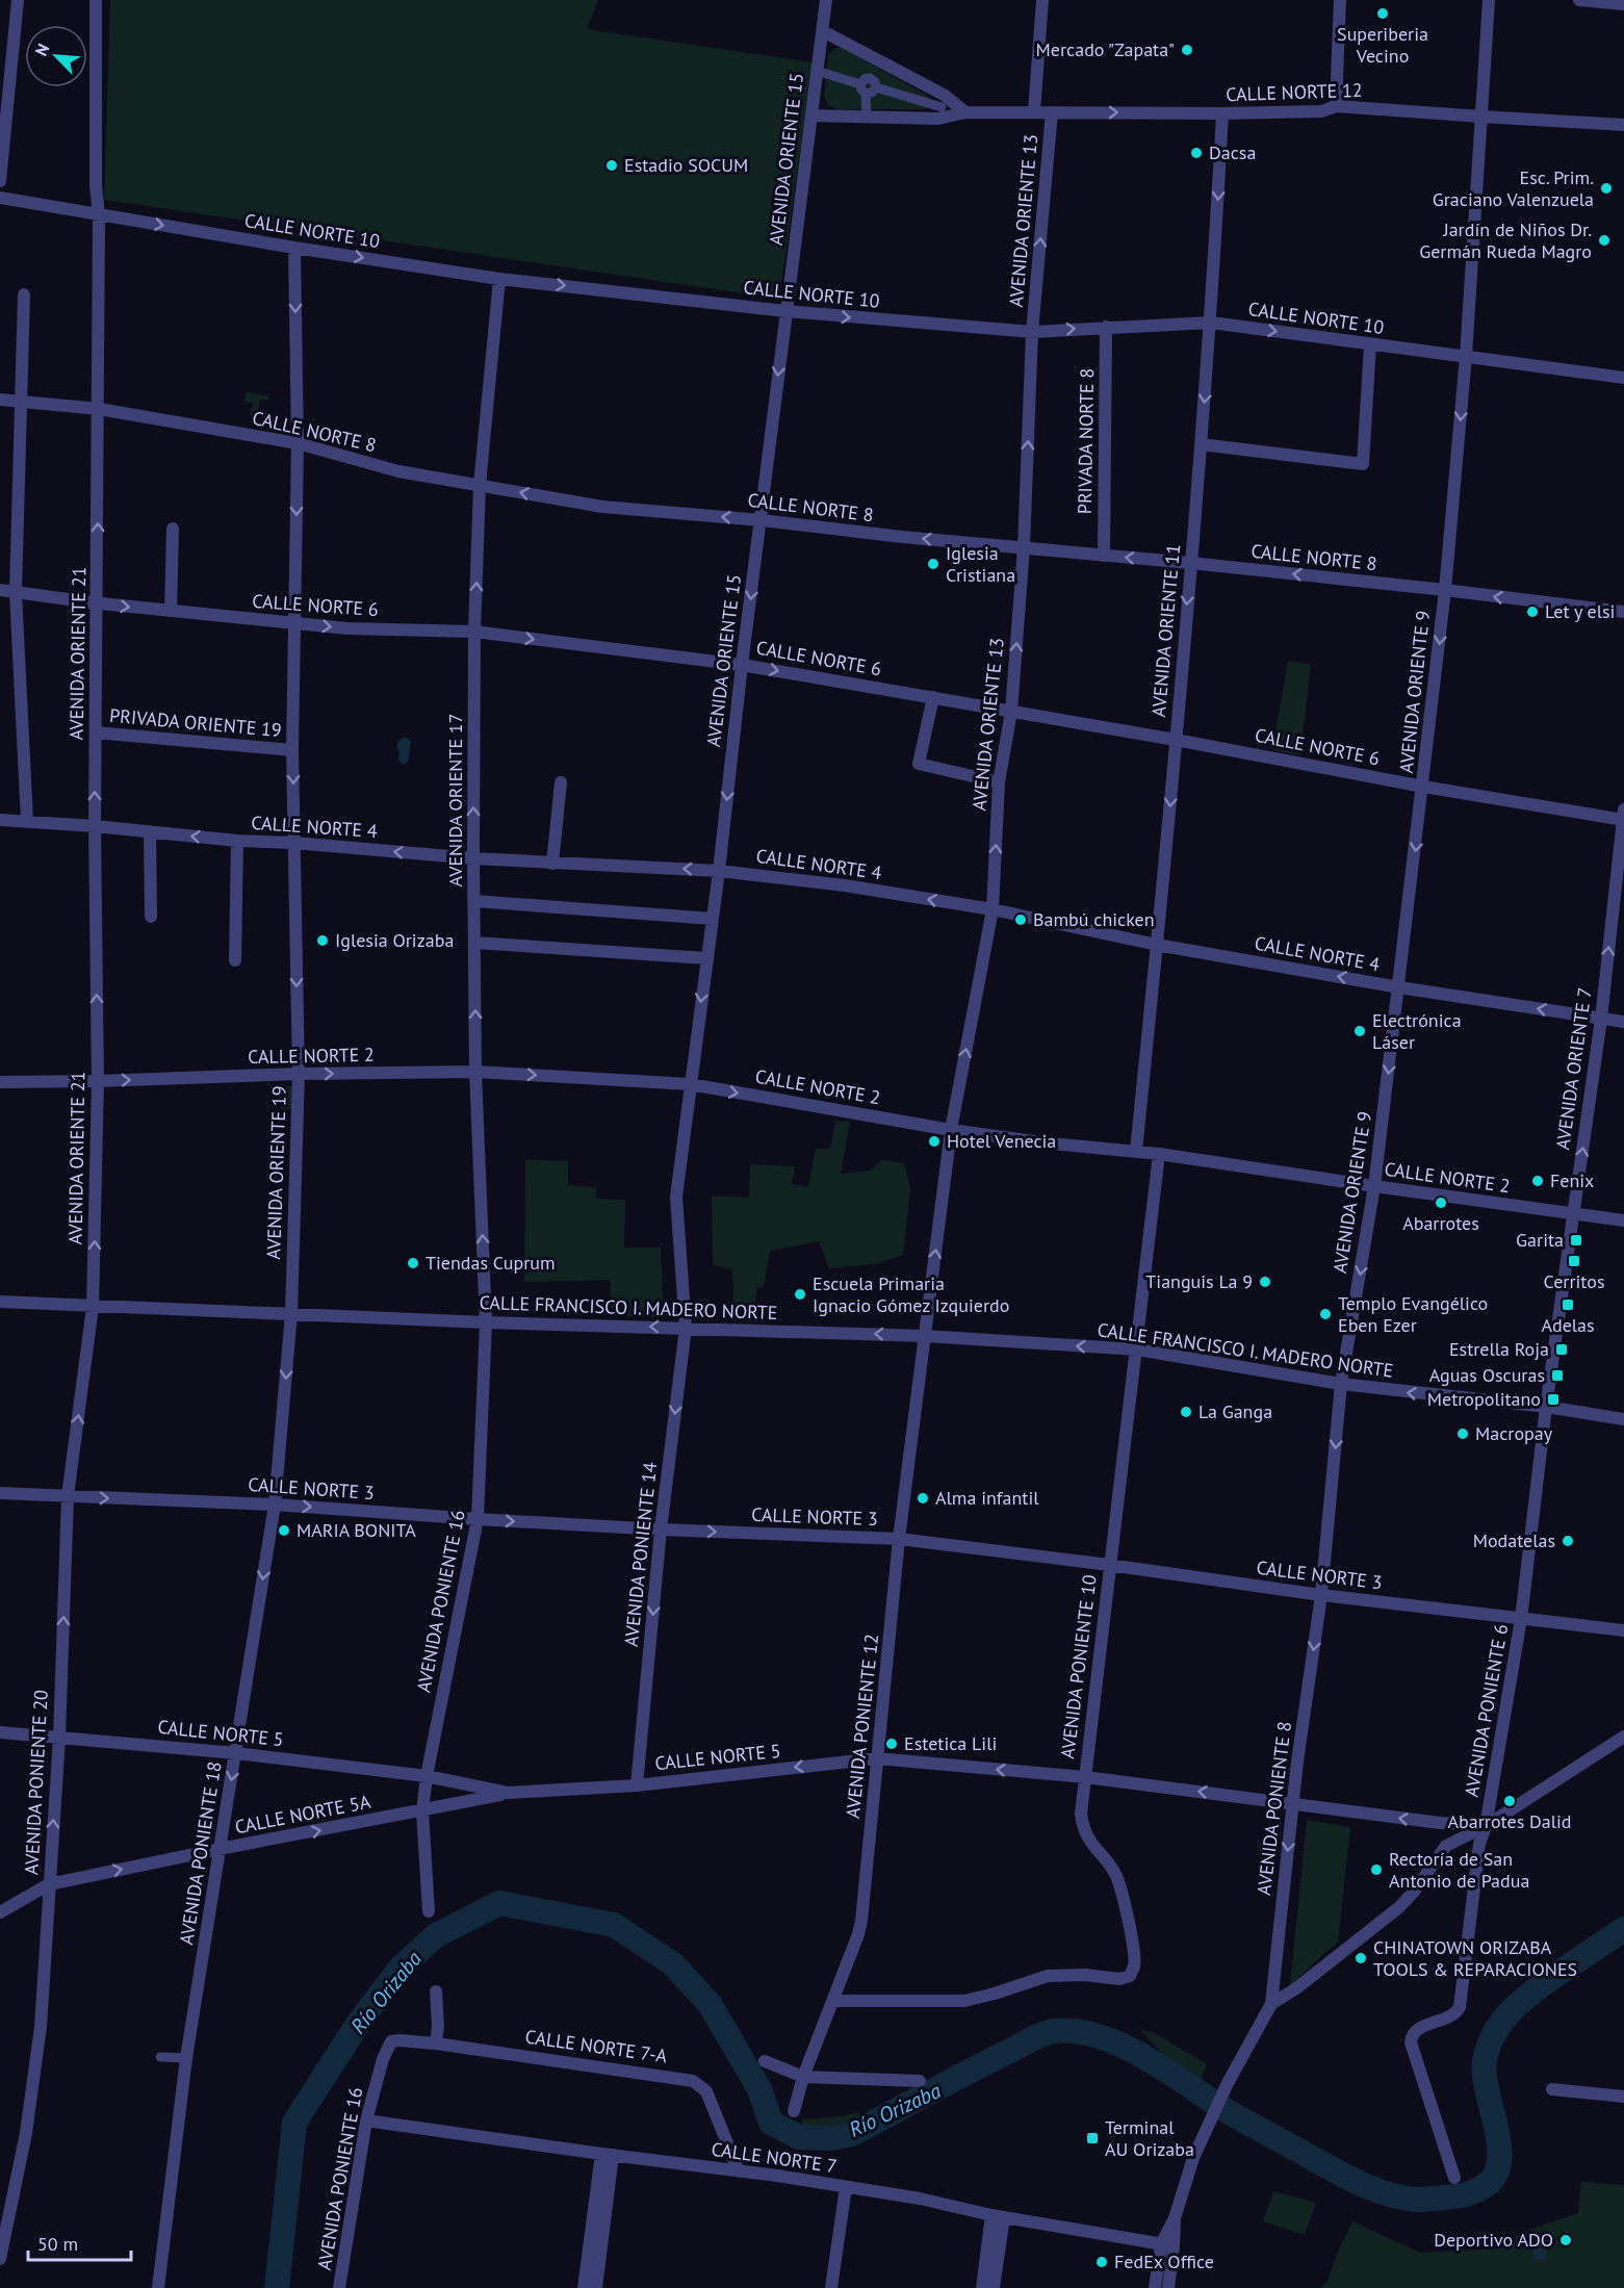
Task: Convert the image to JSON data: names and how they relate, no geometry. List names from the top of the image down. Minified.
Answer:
{"streets":{"street":["CALLE NORTE 12","AVENIDA ORIENTE 15","AVENIDA ORIENTE 13","CALLE NORTE 10","CALLE NORTE 8","PRIVADA NORTE 8","CALLE NORTE 6","AVENIDA ORIENTE 11","AVENIDA ORIENTE 21","AVENIDA ORIENTE 9","PRIVADA ORIENTE 19","AVENIDA ORIENTE 17","CALLE NORTE 4","CALLE NORTE 2","AVENIDA ORIENTE 7","AVENIDA ORIENTE 19","CALLE FRANCISCO I. MADERO NORTE","CALLE NORTE 3","AVENIDA PONIENTE 14","AVENIDA PONIENTE 16","AVENIDA PONIENTE 10","AVENIDA PONIENTE 6","AVENIDA PONIENTE 12","CALLE NORTE 5","AVENIDA PONIENTE 20","AVENIDA PONIENTE 8","CALLE NORTE 5A","AVENIDA PONIENTE 18","CALLE NORTE 7-A","CALLE NORTE 7"]},"crossings":[["CALLE NORTE 12","AVENIDA ORIENTE 15"],["CALLE NORTE 12","AVENIDA ORIENTE 13"],["CALLE NORTE 12","AVENIDA ORIENTE 11"],["CALLE NORTE 12","AVENIDA ORIENTE 9"],["AVENIDA ORIENTE 15","CALLE NORTE 10"],["AVENIDA ORIENTE 15","CALLE NORTE 8"],["AVENIDA ORIENTE 15","CALLE NORTE 6"],["AVENIDA ORIENTE 15","CALLE NORTE 4"],["AVENIDA ORIENTE 15","CALLE NORTE 2"],["AVENIDA ORIENTE 15","CALLE FRANCISCO I. MADERO NORTE"],["AVENIDA ORIENTE 15","AVENIDA PONIENTE 14"],["AVENIDA ORIENTE 13","CALLE NORTE 10"],["AVENIDA ORIENTE 13","CALLE NORTE 8"],["AVENIDA ORIENTE 13","CALLE NORTE 6"],["AVENIDA ORIENTE 13","CALLE NORTE 4"],["AVENIDA ORIENTE 13","CALLE NORTE 2"],["AVENIDA ORIENTE 13","CALLE FRANCISCO I. MADERO NORTE"],["AVENIDA ORIENTE 13","AVENIDA PONIENTE 12"],["CALLE NORTE 10","PRIVADA NORTE 8"],["CALLE NORTE 10","AVENIDA ORIENTE 11"],["CALLE NORTE 10","AVENIDA ORIENTE 21"],["CALLE NORTE 10","AVENIDA ORIENTE 9"],["CALLE NORTE 10","AVENIDA ORIENTE 17"],["CALLE NORTE 10","AVENIDA ORIENTE 19"],["CALLE NORTE 8","PRIVADA NORTE 8"],["CALLE NORTE 8","AVENIDA ORIENTE 11"],["CALLE NORTE 8","AVENIDA ORIENTE 21"],["CALLE NORTE 8","AVENIDA ORIENTE 9"],["CALLE NORTE 8","AVENIDA ORIENTE 17"],["CALLE NORTE 8","AVENIDA ORIENTE 19"],["CALLE NORTE 6","AVENIDA ORIENTE 11"],["CALLE NORTE 6","AVENIDA ORIENTE 21"],["CALLE NORTE 6","AVENIDA ORIENTE 9"],["CALLE NORTE 6","AVENIDA ORIENTE 17"],["CALLE NORTE 6","AVENIDA ORIENTE 7"],["CALLE NORTE 6","AVENIDA ORIENTE 19"],["AVENIDA ORIENTE 11","CALLE NORTE 4"],["AVENIDA ORIENTE 11","CALLE NORTE 2"],["AVENIDA ORIENTE 21","PRIVADA ORIENTE 19"],["AVENIDA ORIENTE 21","CALLE NORTE 4"],["AVENIDA ORIENTE 21","CALLE NORTE 2"],["AVENIDA ORIENTE 21","CALLE FRANCISCO I. MADERO NORTE"],["AVENIDA ORIENTE 21","AVENIDA PONIENTE 20"],["AVENIDA ORIENTE 9","CALLE NORTE 4"],["AVENIDA ORIENTE 9","CALLE NORTE 2"],["AVENIDA ORIENTE 9","CALLE FRANCISCO I. MADERO NORTE"],["AVENIDA ORIENTE 9","AVENIDA PONIENTE 8"],["PRIVADA ORIENTE 19","AVENIDA ORIENTE 19"],["AVENIDA ORIENTE 17","CALLE NORTE 4"],["AVENIDA ORIENTE 17","CALLE NORTE 2"],["AVENIDA ORIENTE 17","CALLE FRANCISCO I. MADERO NORTE"],["AVENIDA ORIENTE 17","AVENIDA PONIENTE 16"],["CALLE NORTE 4","AVENIDA ORIENTE 7"],["CALLE NORTE 4","AVENIDA ORIENTE 19"],["CALLE NORTE 2","AVENIDA ORIENTE 7"],["CALLE NORTE 2","AVENIDA ORIENTE 19"],["AVENIDA ORIENTE 7","CALLE FRANCISCO I. MADERO NORTE"],["AVENIDA ORIENTE 7","AVENIDA PONIENTE 6"],["AVENIDA ORIENTE 19","CALLE FRANCISCO I. MADERO NORTE"],["AVENIDA ORIENTE 19","AVENIDA PONIENTE 18"],["CALLE FRANCISCO I. MADERO NORTE","AVENIDA PONIENTE 14"],["CALLE FRANCISCO I. MADERO NORTE","AVENIDA PONIENTE 16"],["CALLE FRANCISCO I. MADERO NORTE","AVENIDA PONIENTE 10"],["CALLE FRANCISCO I. MADERO NORTE","AVENIDA PONIENTE 6"],["CALLE FRANCISCO I. MADERO NORTE","AVENIDA PONIENTE 12"],["CALLE FRANCISCO I. MADERO NORTE","AVENIDA PONIENTE 20"],["CALLE FRANCISCO I. MADERO NORTE","AVENIDA PONIENTE 8"],["CALLE FRANCISCO I. MADERO NORTE","AVENIDA PONIENTE 18"],["CALLE NORTE 3","AVENIDA PONIENTE 14"],["CALLE NORTE 3","AVENIDA PONIENTE 16"],["CALLE NORTE 3","AVENIDA PONIENTE 10"],["CALLE NORTE 3","AVENIDA PONIENTE 6"],["CALLE NORTE 3","AVENIDA PONIENTE 12"],["CALLE NORTE 3","AVENIDA PONIENTE 20"],["CALLE NORTE 3","AVENIDA PONIENTE 8"],["CALLE NORTE 3","AVENIDA PONIENTE 18"],["AVENIDA PONIENTE 14","CALLE NORTE 5"],["AVENIDA PONIENTE 16","CALLE NORTE 5"],["AVENIDA PONIENTE 16","CALLE NORTE 5A"],["AVENIDA PONIENTE 16","CALLE NORTE 7-A"],["AVENIDA PONIENTE 16","CALLE NORTE 7"],["AVENIDA PONIENTE 10","AVENIDA PONIENTE 12"],["AVENIDA PONIENTE 10","CALLE NORTE 5"],["AVENIDA PONIENTE 6","CALLE NORTE 5"],["AVENIDA PONIENTE 12","CALLE NORTE 5"],["CALLE NORTE 5","AVENIDA PONIENTE 20"],["CALLE NORTE 5","AVENIDA PONIENTE 8"],["CALLE NORTE 5","CALLE NORTE 5A"],["CALLE NORTE 5","AVENIDA PONIENTE 18"],["AVENIDA PONIENTE 20","CALLE NORTE 5A"],["AVENIDA PONIENTE 8","CALLE NORTE 7"],["CALLE NORTE 5A","AVENIDA PONIENTE 18"],["CALLE NORTE 7-A","CALLE NORTE 7"]],"one_way":["AVENIDA ORIENTE 15","AVENIDA ORIENTE 13","CALLE NORTE 10","CALLE NORTE 8","CALLE NORTE 6","AVENIDA ORIENTE 11","AVENIDA ORIENTE 9","AVENIDA ORIENTE 17","CALLE NORTE 4","CALLE NORTE 2","AVENIDA ORIENTE 7","AVENIDA ORIENTE 19","CALLE FRANCISCO I. MADERO NORTE","CALLE NORTE 3","AVENIDA PONIENTE 14","CALLE NORTE 5","AVENIDA PONIENTE 20","AVENIDA PONIENTE 8","CALLE NORTE 5A","AVENIDA PONIENTE 18"],"water":["Río Orizaba"],"places":{"other":["Superiberia Vecino","Mercado \"Zapata\"","Dacsa","Estadio SOCUM","Esc. Prim. Graciano Valenzuela","Jardín de Niños Dr. Germán Rueda Magro","Iglesia Cristiana","Let y elsi","Bambú chicken","Iglesia Orizaba","Electrónica Láser","Hotel Venecia","Fenix","Abarrotes","Tiendas Cuprum","Tianguis La 9","Escuela Primaria Ignacio Gómez Izquierdo","Templo Evangélico Eben Ezer","La Ganga","Macropay","Alma infantil","MARIA BONITA","Modatelas","Estetica Lili","Abarrotes Dalid","Rectoría de San Antonio de Padua","CHINATOWN ORIZABA TOOLS & REPARACIONES","Deportivo ADO","FedEx Office"],"transit":["Garita","Cerritos","Adelas","Estrella Roja","Aguas Oscuras","Metropolitano","Terminal AU Orizaba"]},"scale_bar":"50 m","north":"top left"}
